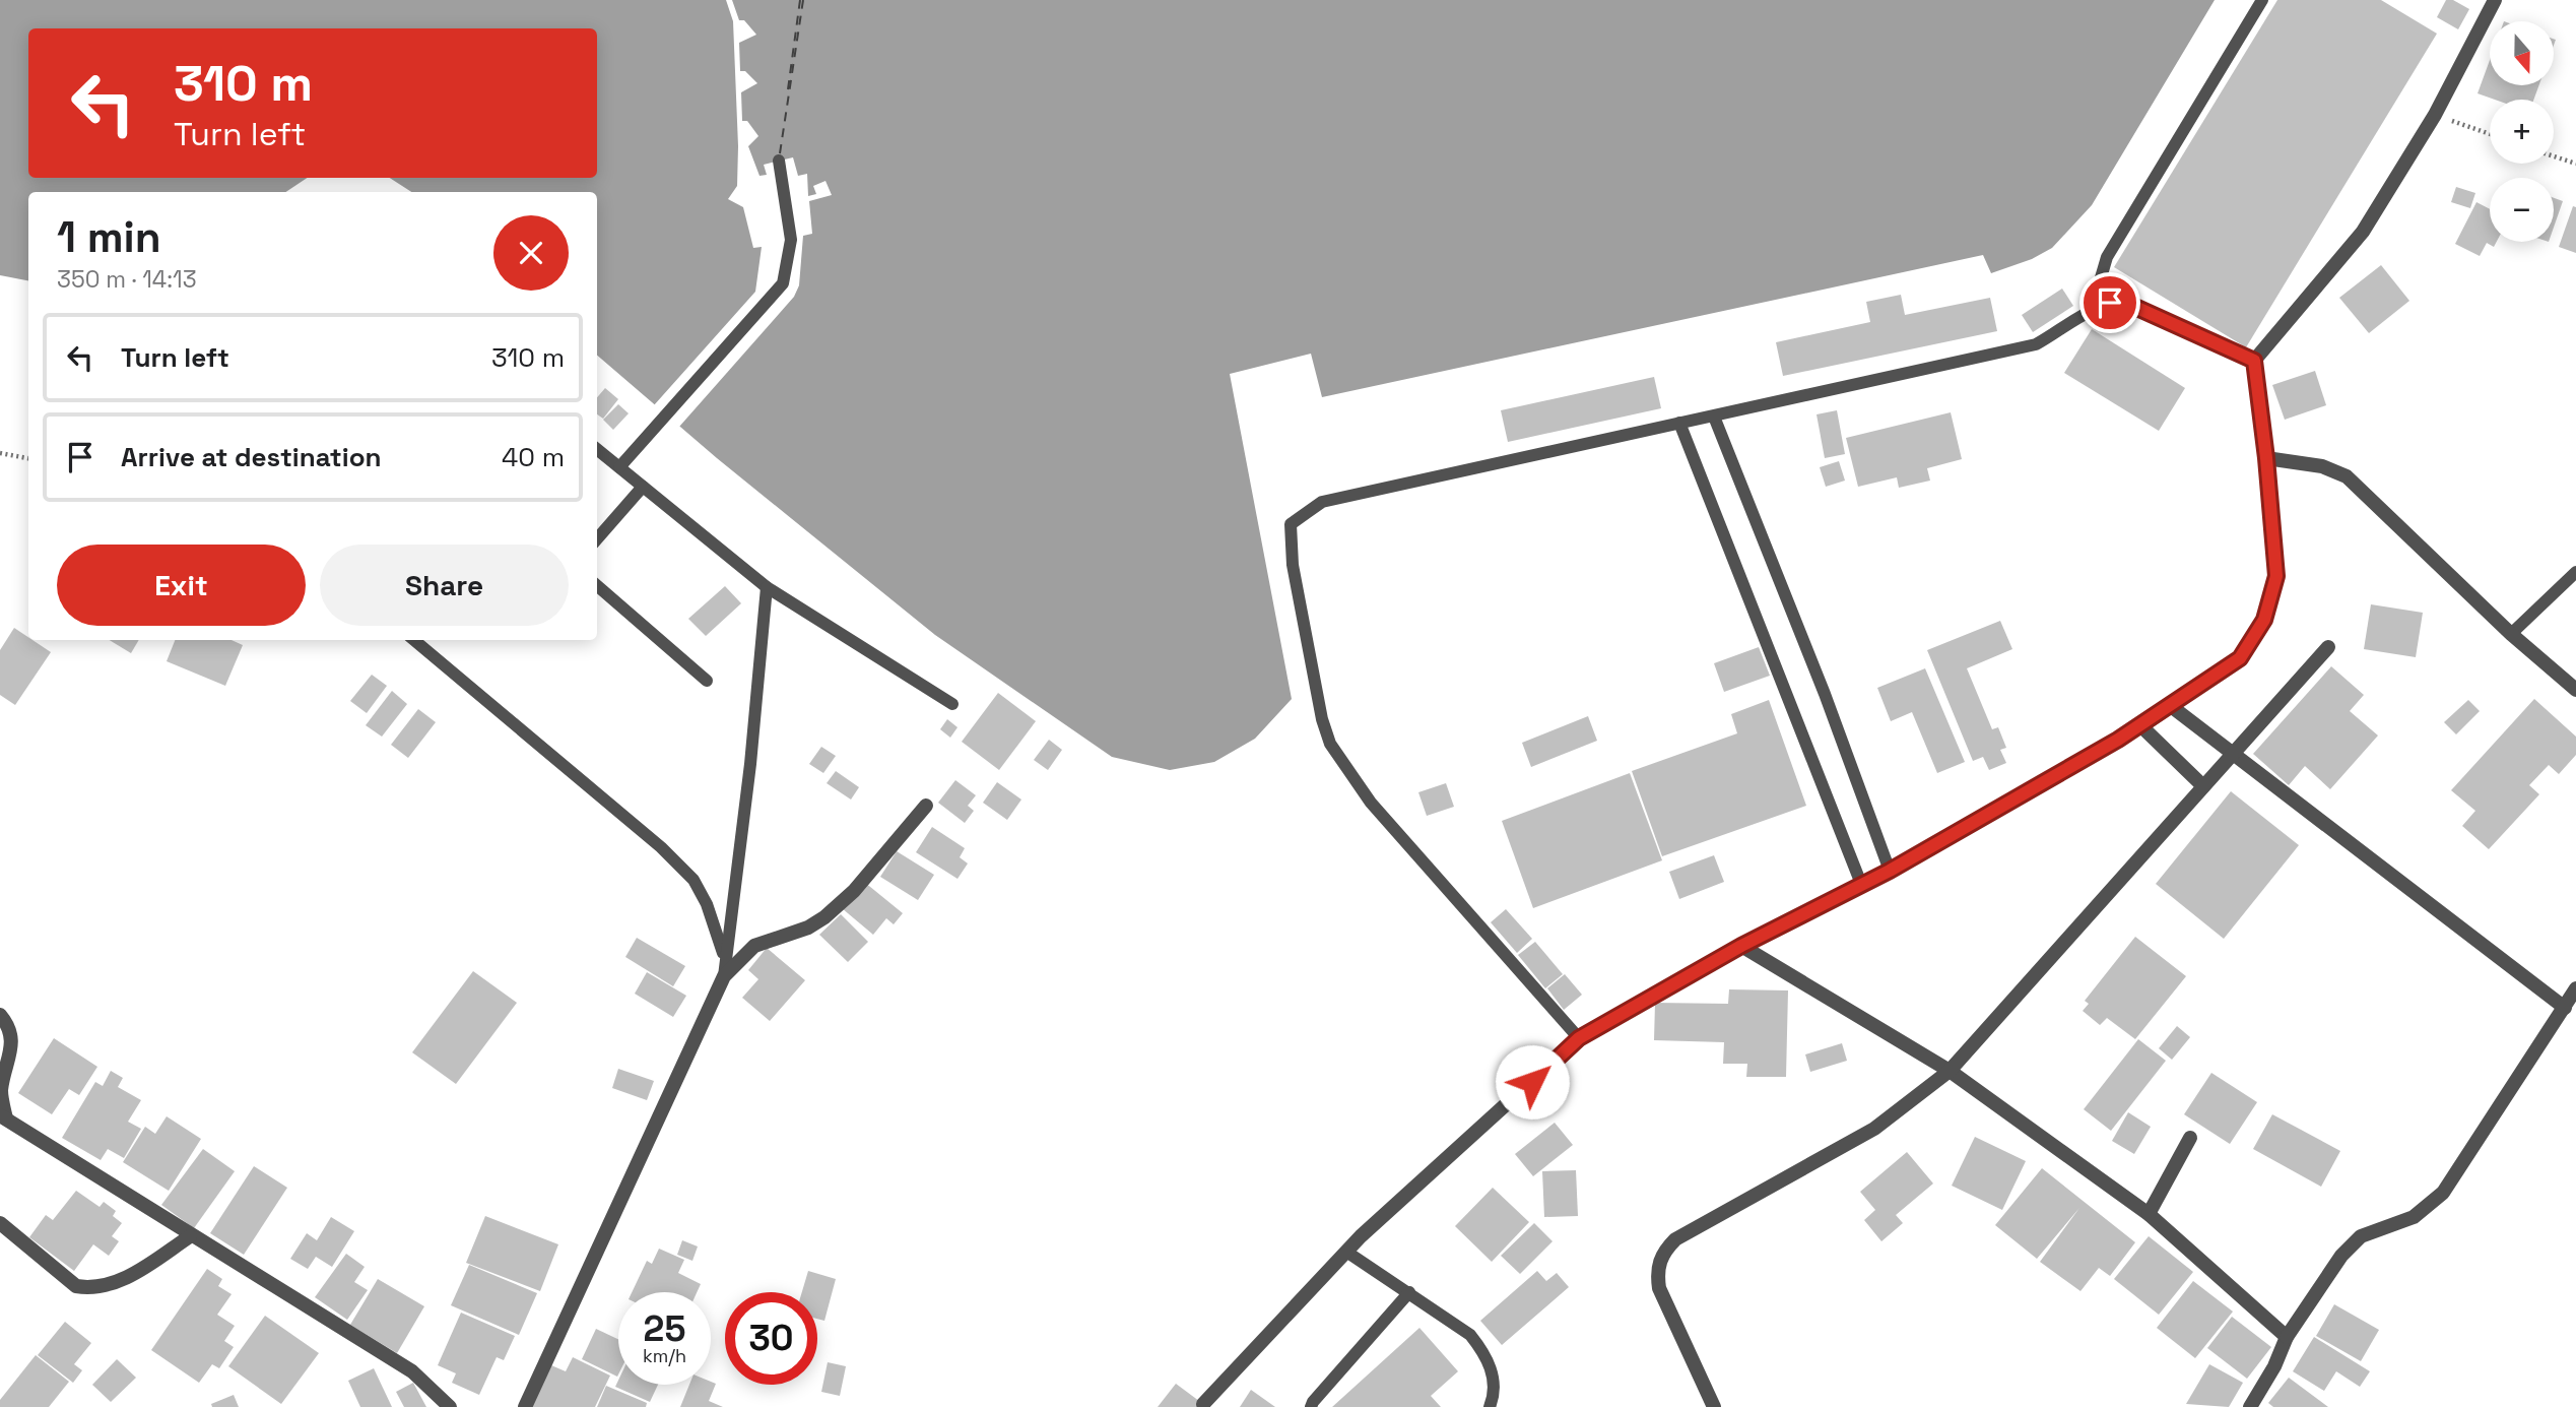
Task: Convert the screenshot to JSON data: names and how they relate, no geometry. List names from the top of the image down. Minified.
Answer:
{"north":"bottom","page":{"map_buttons":["+","−"],"turn":["310 m","Turn left"],"heading":["1 min","350 m · 14:13"],"list":[{"name":"Turn left","value":"310 m"},{"name":"Arrive at destination","value":"40 m"}],"buttons":["Exit","Share"],"speed":"25 km/h","limit":"30"}}
